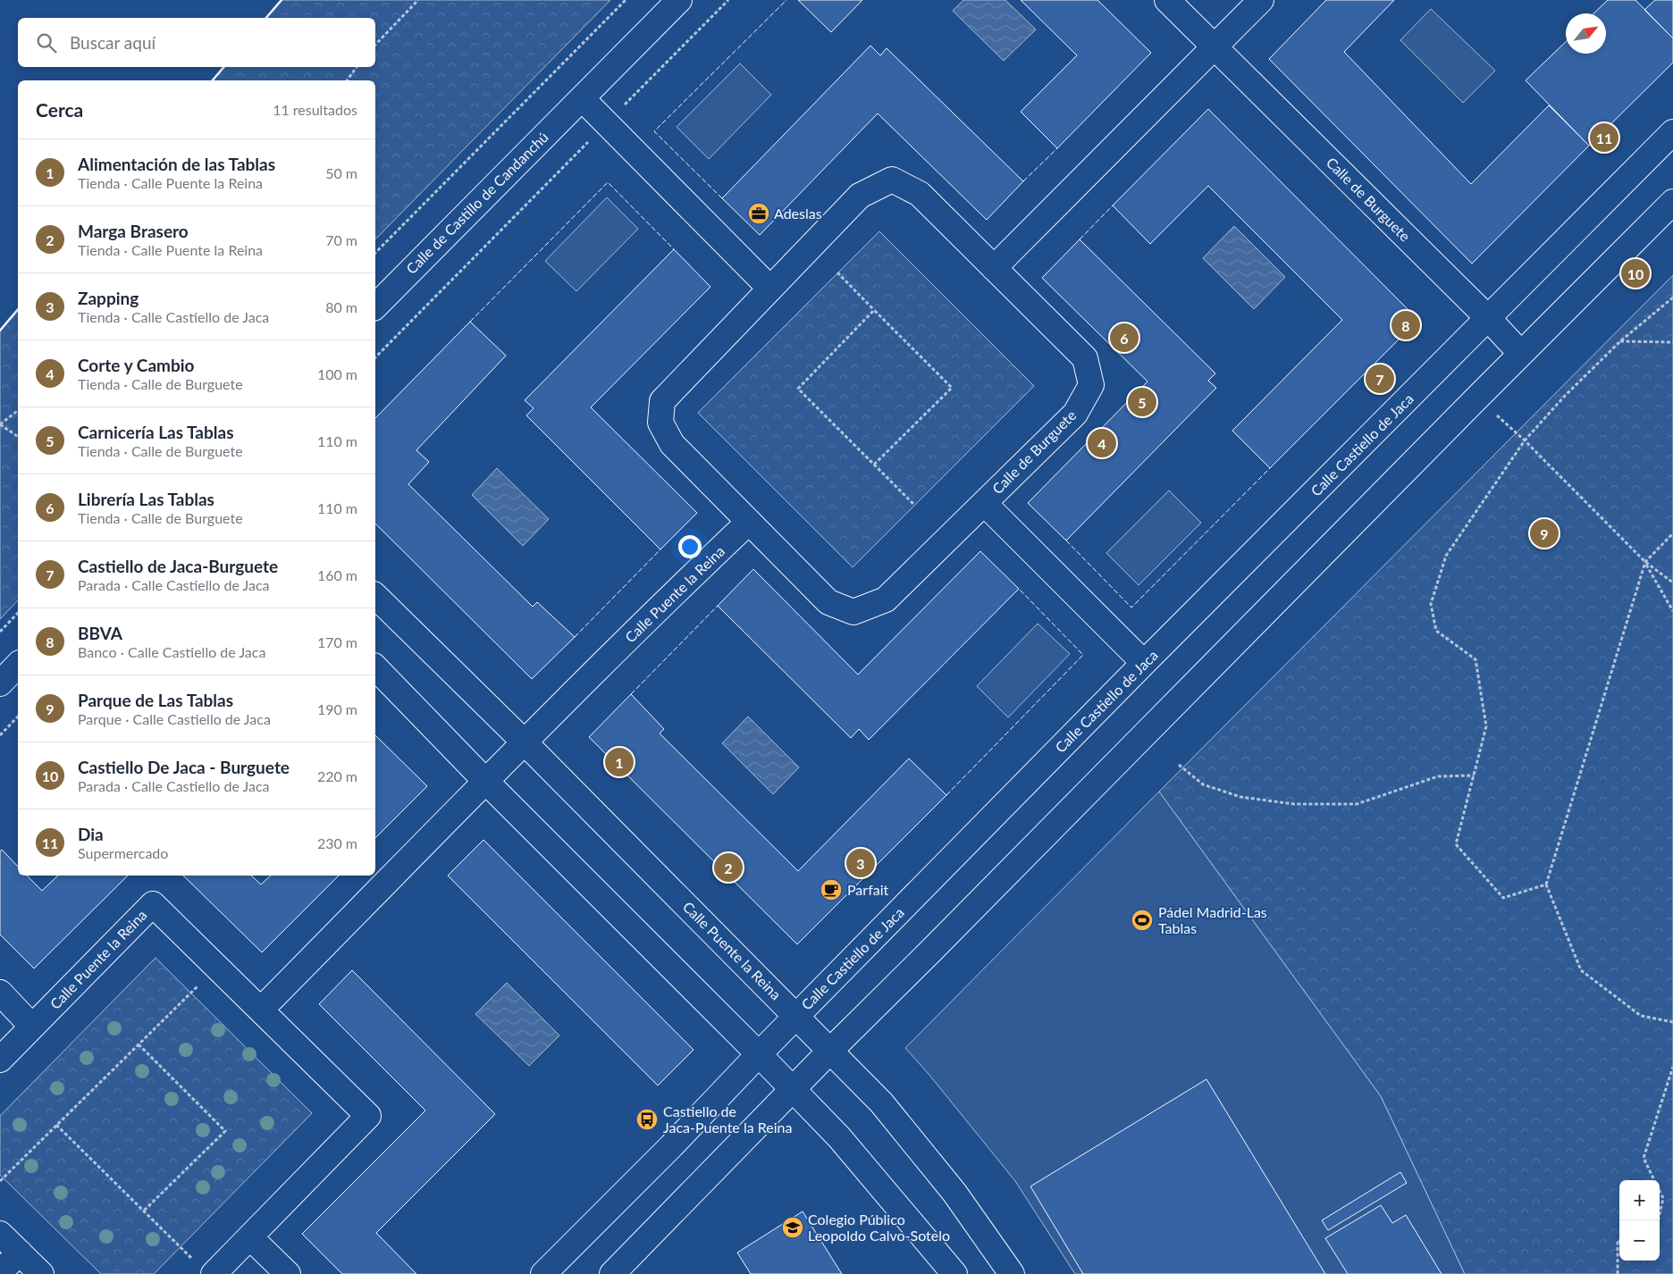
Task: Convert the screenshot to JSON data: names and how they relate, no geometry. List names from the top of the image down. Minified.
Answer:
{"streets":{"street":["Calle de Burguete","Calle de Castillo de Candanchú","Calle Castiello de Jaca","Calle Puente la Reina"]},"crossings":[["Calle de Burguete","Calle Castiello de Jaca"],["Calle Castiello de Jaca","Calle Puente la Reina"]],"places":{"office":["Adeslas"],"cafe":["Parfait"],"sports":["Pádel Madrid-Las Tablas"],"bus stop":["Castiello de Jaca-Puente la Reina"],"school or university":["Colegio Público Leopoldo Calvo-Sotelo"]},"north":"top right","page":{"search":"Buscar aquí","heading":["Cerca","11 resultados"],"pins":["11","10","8","6","7","5","4","9","1","3","2"],"list":[{"mark":"1","name":"Alimentación de las Tablas","note":"Tienda · Calle Puente la Reina","value":"50 m"},{"mark":"2","name":"Marga Brasero","note":"Tienda · Calle Puente la Reina","value":"70 m"},{"mark":"3","name":"Zapping","note":"Tienda · Calle Castiello de Jaca","value":"80 m"},{"mark":"4","name":"Corte y Cambio","note":"Tienda · Calle de Burguete","value":"100 m"},{"mark":"5","name":"Carnicería Las Tablas","note":"Tienda · Calle de Burguete","value":"110 m"},{"mark":"6","name":"Librería Las Tablas","note":"Tienda · Calle de Burguete","value":"110 m"},{"mark":"7","name":"Castiello de Jaca-Burguete","note":"Parada · Calle Castiello de Jaca","value":"160 m"},{"mark":"8","name":"BBVA","note":"Banco · Calle Castiello de Jaca","value":"170 m"},{"mark":"9","name":"Parque de Las Tablas","note":"Parque · Calle Castiello de Jaca","value":"190 m"},{"mark":"10","name":"Castiello De Jaca - Burguete","note":"Parada · Calle Castiello de Jaca","value":"220 m"},{"mark":"11","name":"Dia","note":"Supermercado","value":"230 m"}],"map_buttons":["+","−"]}}
